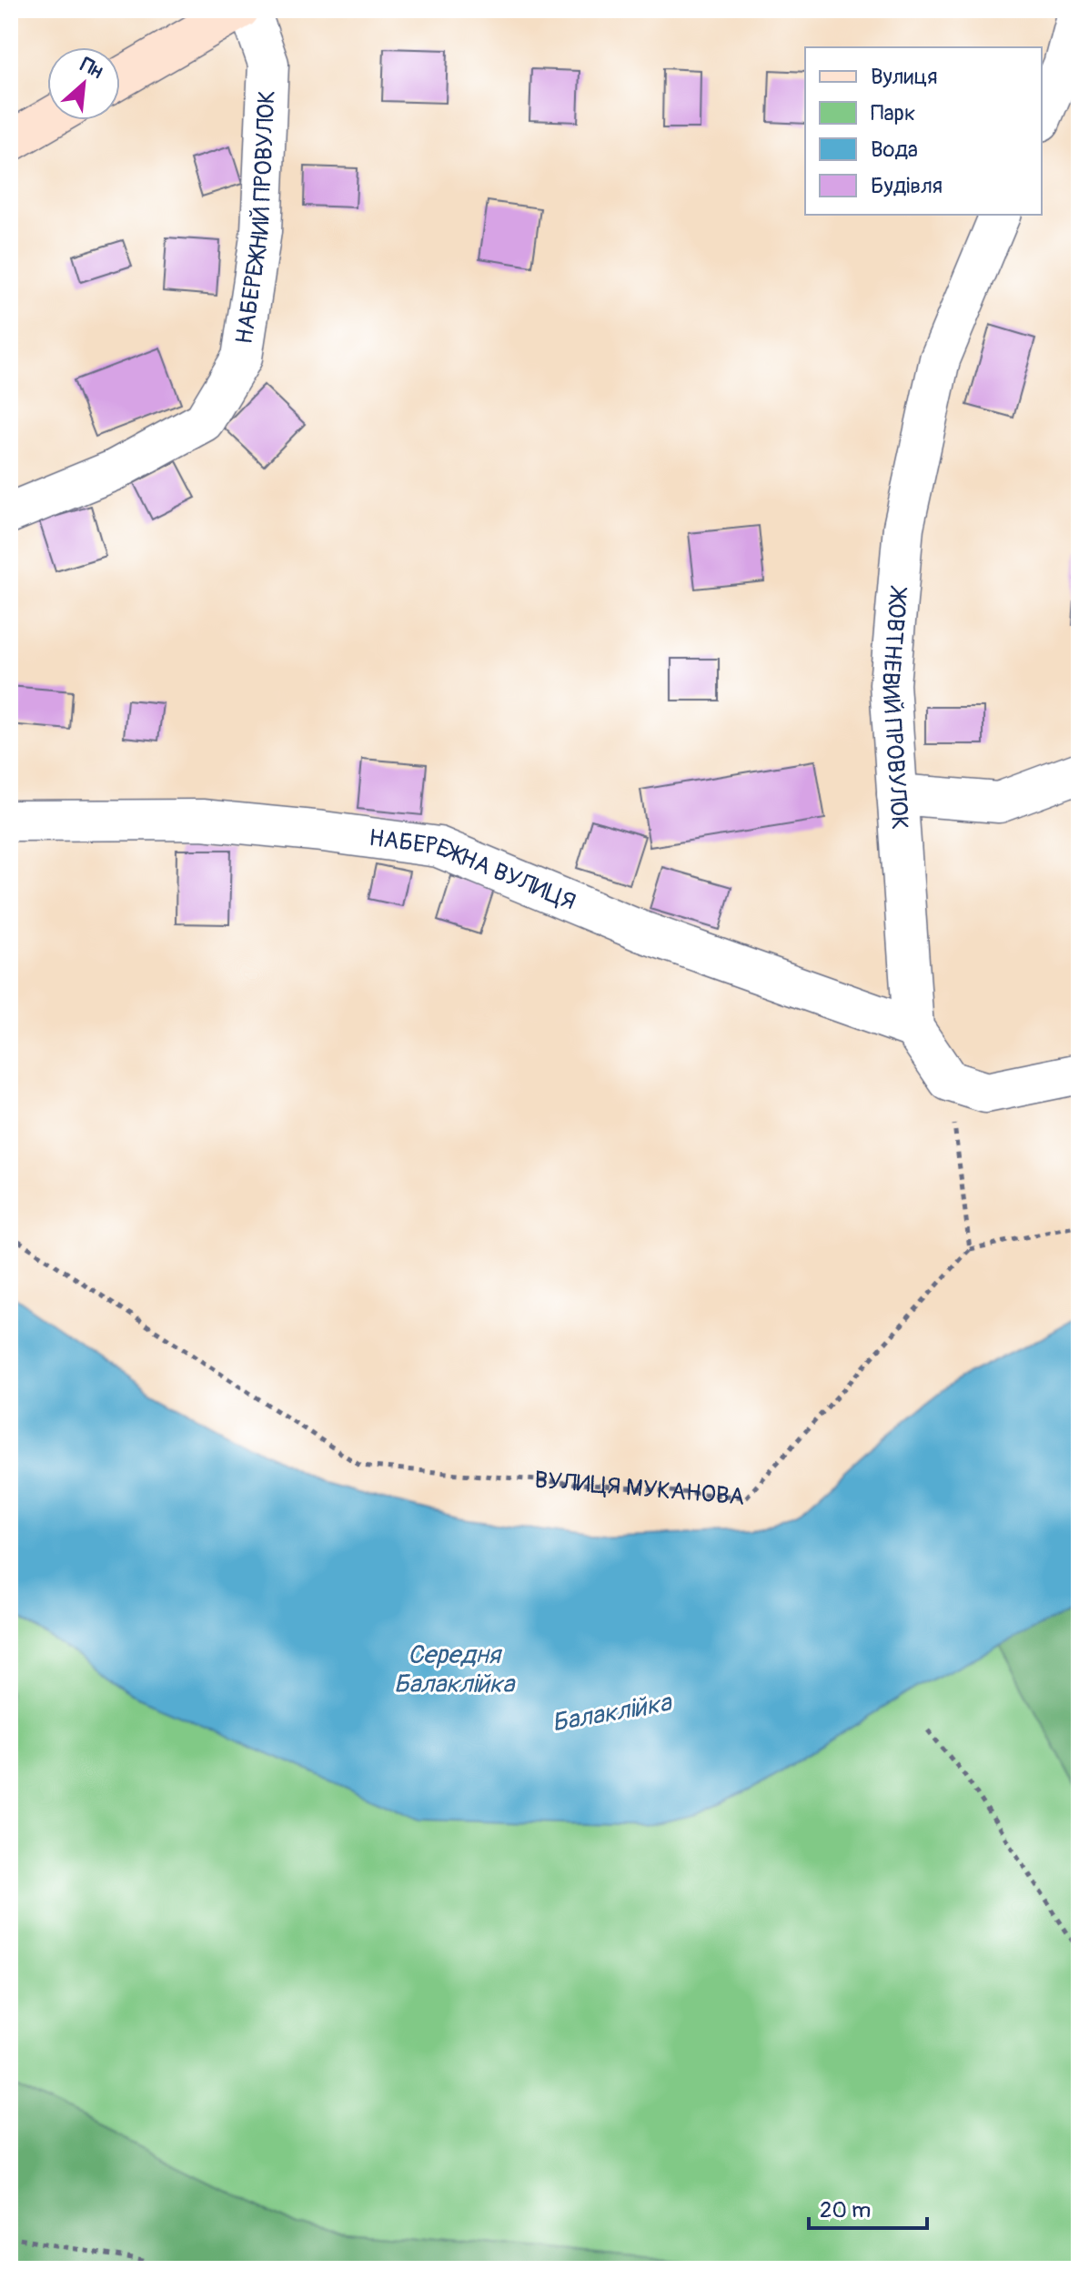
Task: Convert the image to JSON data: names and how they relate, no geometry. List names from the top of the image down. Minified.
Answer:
{"streets":{"street":["НАБЕРЕЖНИЙ ПРОВУЛОК","ЖОВТНЕВИЙ ПРОВУЛОК","НАБЕРЕЖНА ВУЛИЦЯ"],"path":["ВУЛИЦЯ МУКАНОВА"]},"crossings":[["ЖОВТНЕВИЙ ПРОВУЛОК","НАБЕРЕЖНА ВУЛИЦЯ"]],"water":["Середня Балаклійка","Балаклійка"],"legend":["Вулиця","Парк","Вода","Будівля"],"scale_bar":"20 m","north":"top right"}
